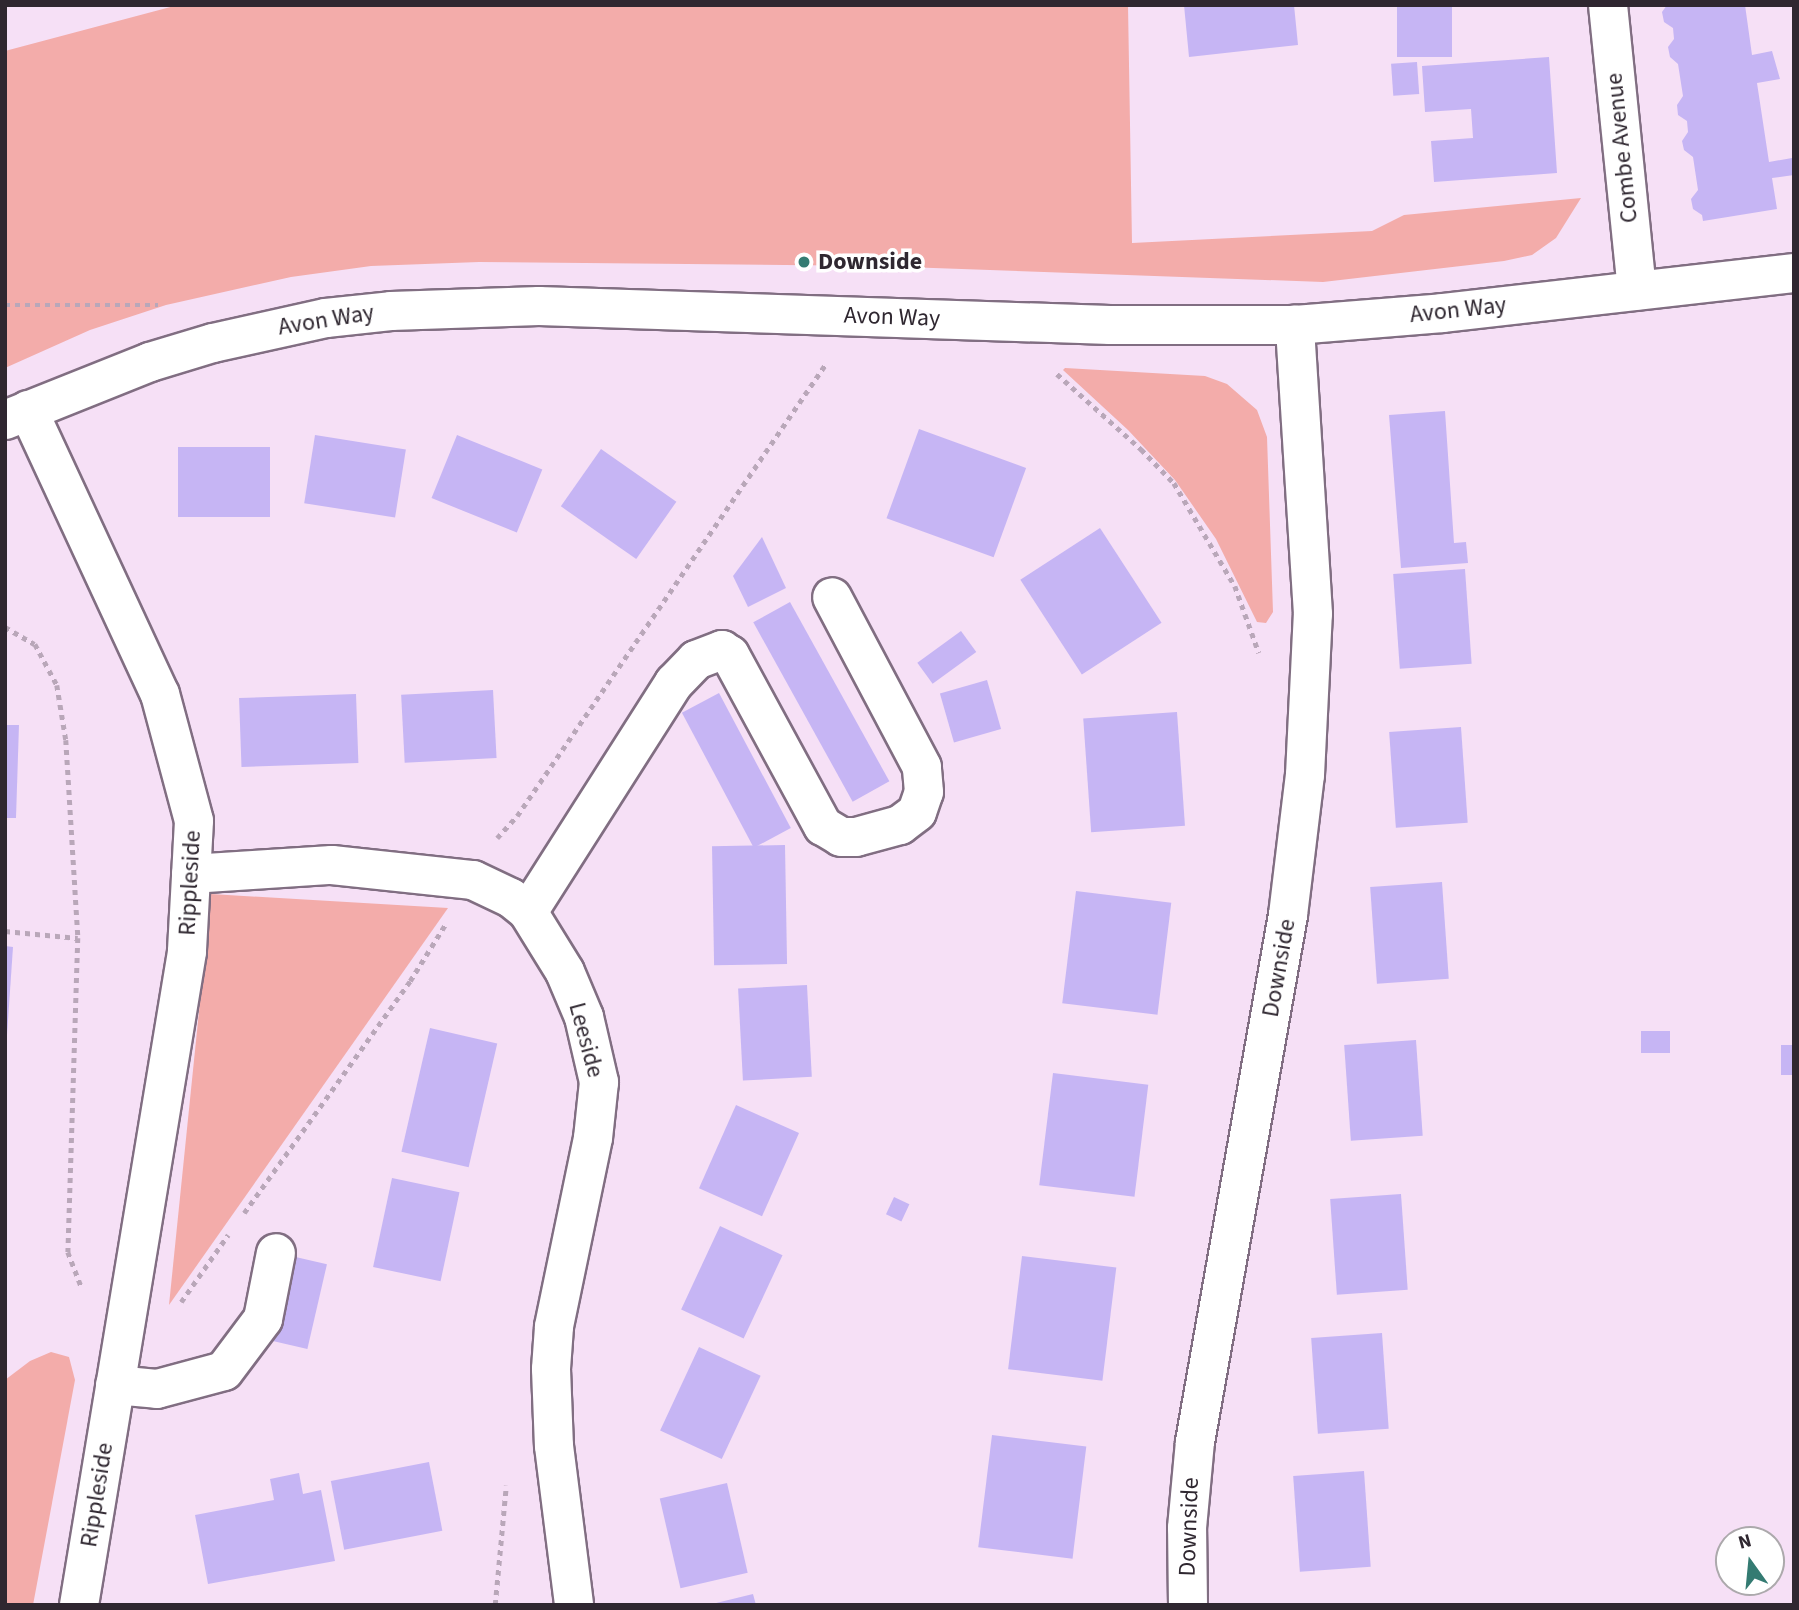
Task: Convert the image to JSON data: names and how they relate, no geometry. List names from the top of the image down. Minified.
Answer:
{"streets":{"street":["Combe Avenue","Avon Way","Rippleside","Downside","Leeside"]},"crossings":[["Combe Avenue","Avon Way"],["Avon Way","Rippleside"],["Avon Way","Downside"],["Rippleside","Leeside"]],"places":["Downside"],"north":"top"}
